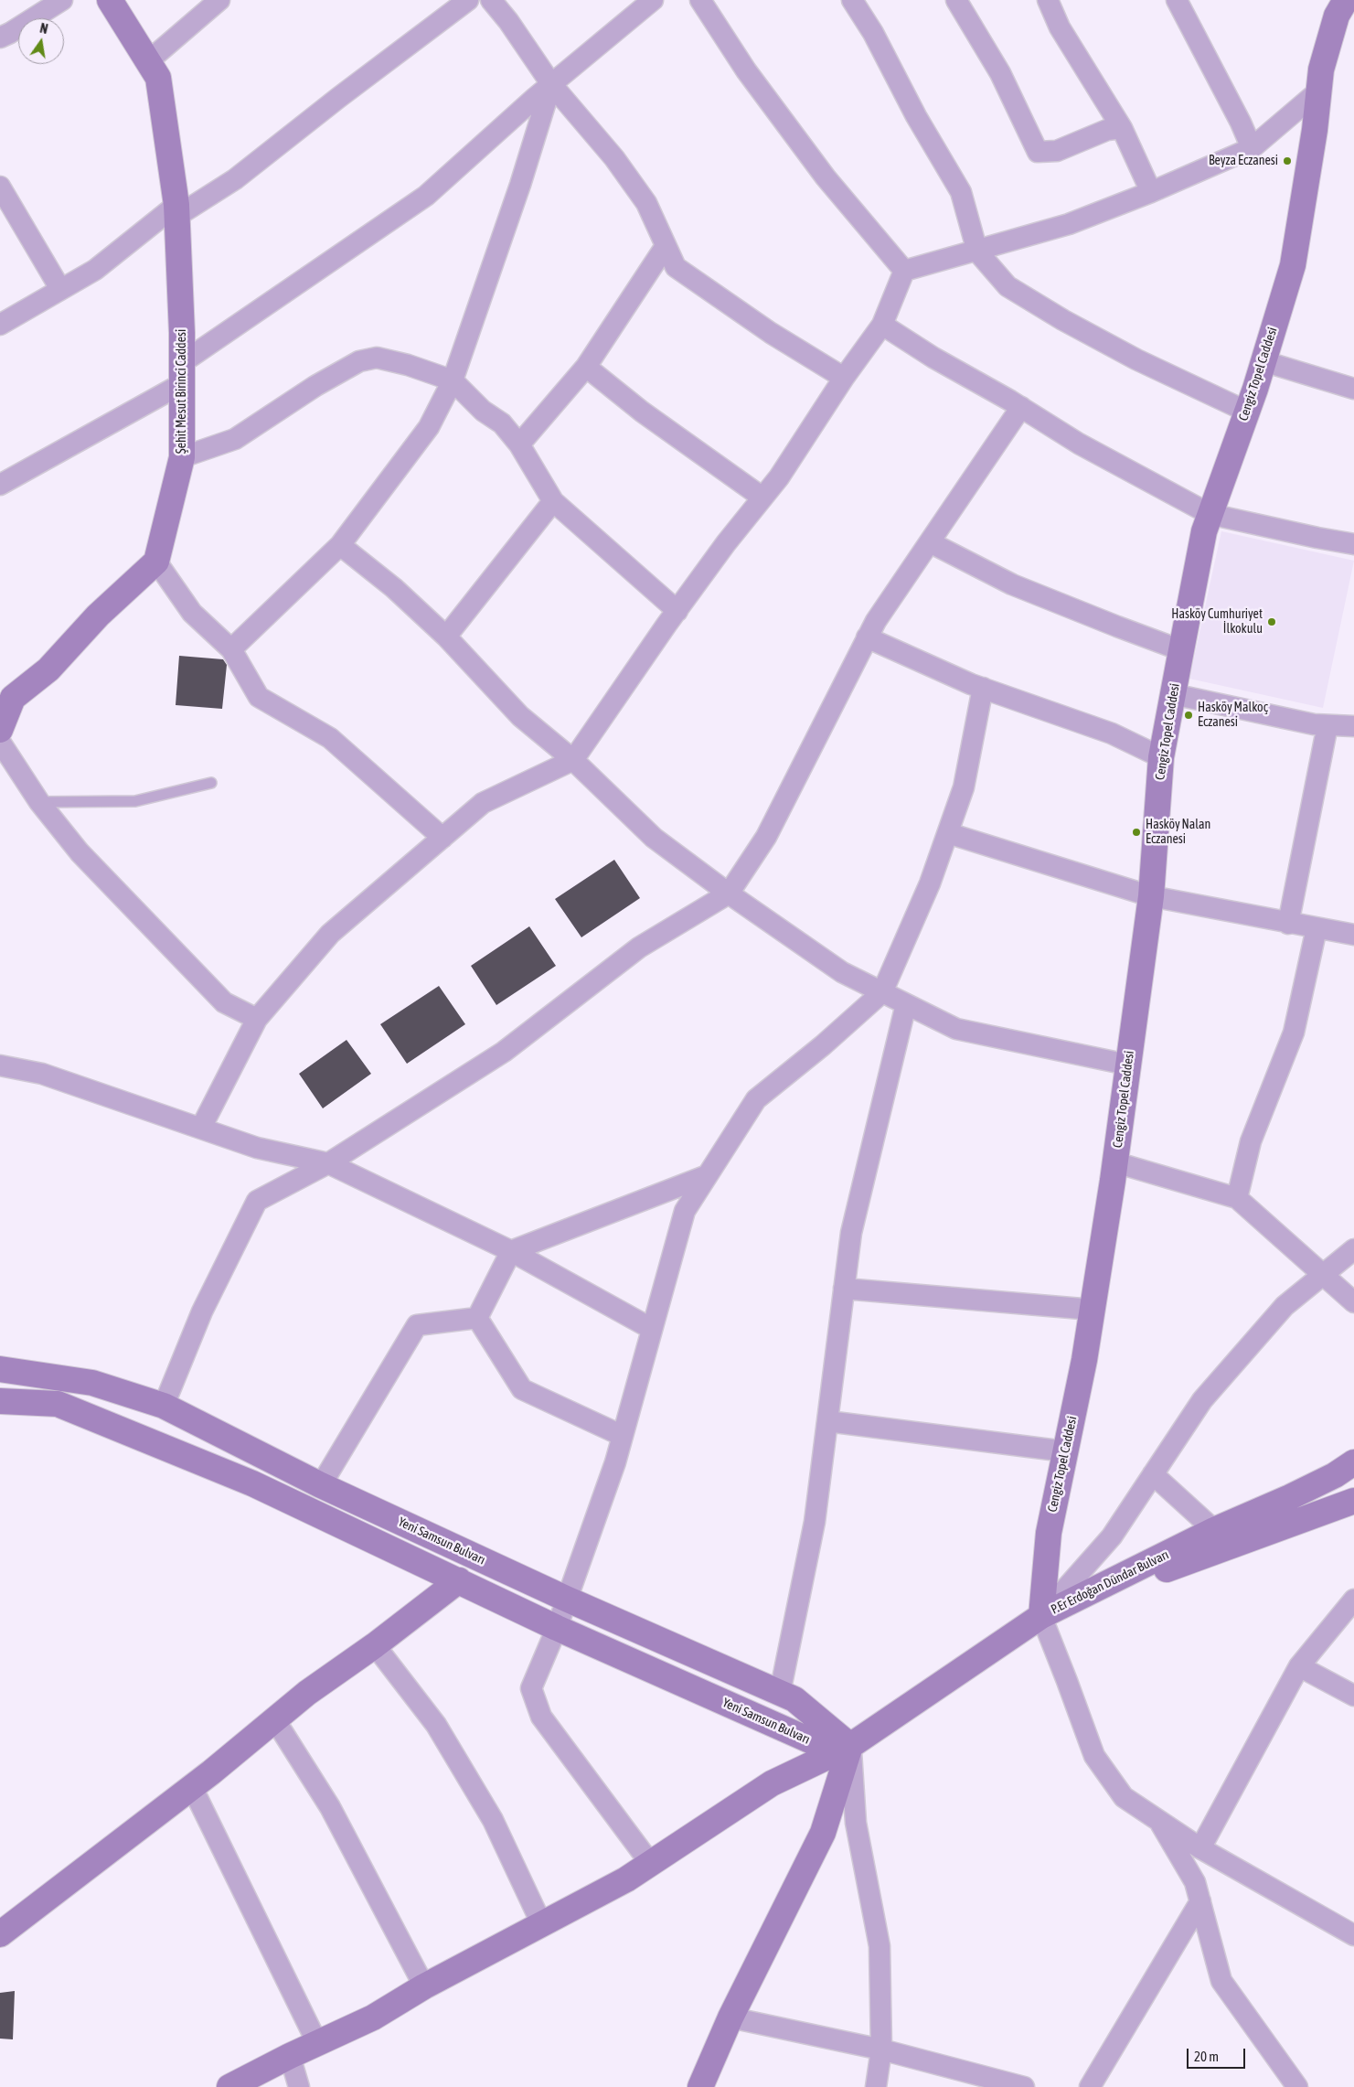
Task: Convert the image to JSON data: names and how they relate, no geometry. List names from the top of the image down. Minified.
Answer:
{"streets":{"main road":["Cengiz Topel Caddesi","Şehit Mesut Birinci Caddesi","Yeni Samsun Bulvarı","P.Er Erdoğan Dündar Bulvarı"]},"crossings":[["Cengiz Topel Caddesi","P.Er Erdoğan Dündar Bulvarı"]],"places":["Beyza Eczanesi","Hasköy Cumhuriyet İlkokulu","Hasköy Malkoç Eczanesi","Hasköy Nalan Eczanesi"],"scale_bar":"20 m","north":"top"}
